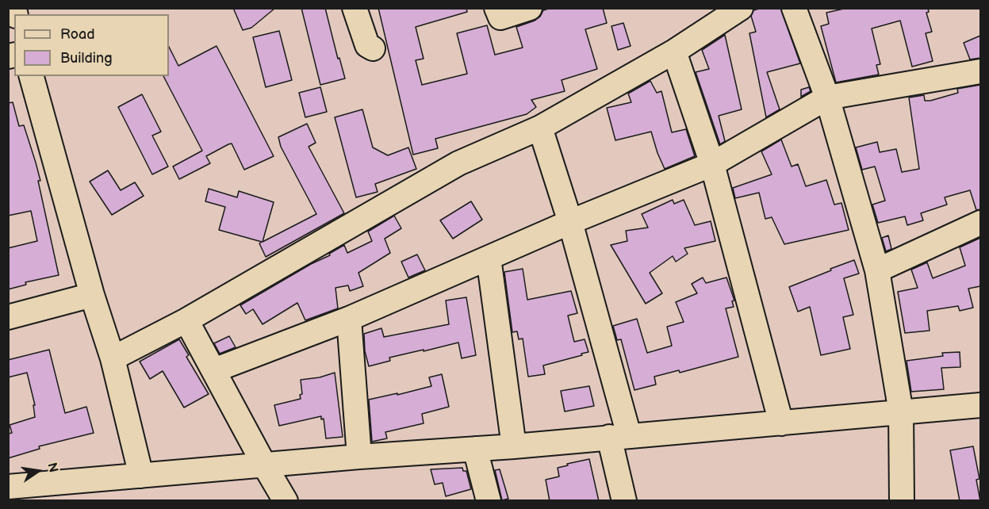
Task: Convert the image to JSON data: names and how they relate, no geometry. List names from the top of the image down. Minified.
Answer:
{"legend":["Road","Building"],"north":"right"}
